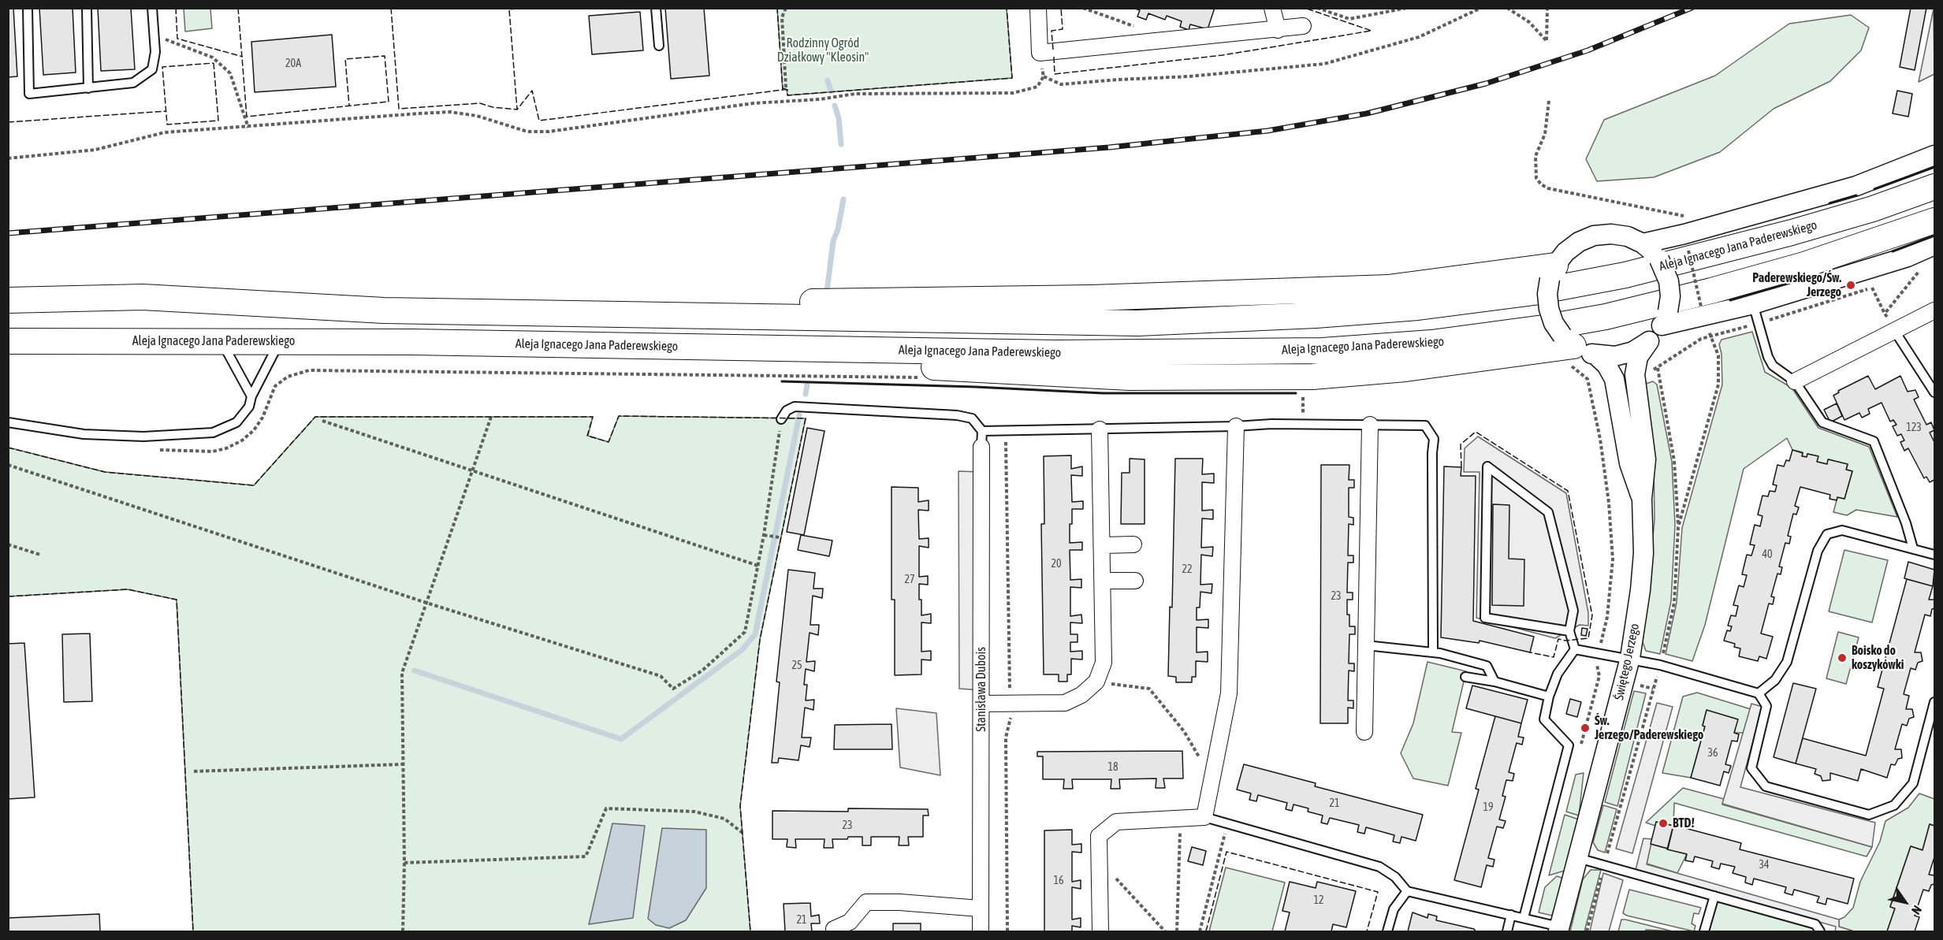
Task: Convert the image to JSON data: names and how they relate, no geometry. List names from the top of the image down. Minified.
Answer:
{"streets":{"main road":["Aleja Ignacego Jana Paderewskiego"],"street":["Świętego Jerzego","Stanisława Dubois"]},"parks":["Rodzinny Ogród Działkowy \"Kleosin\""],"places":["Paderewskiego/Św. Jerzego","Boisko do koszykówki","Św. Jerzego/Paderewskiego","BTD!"],"house_numbers":["20A","123","40","20","22","27","23","25","36","18","21","19","23","34","16","12","21"],"north":"bottom right"}
